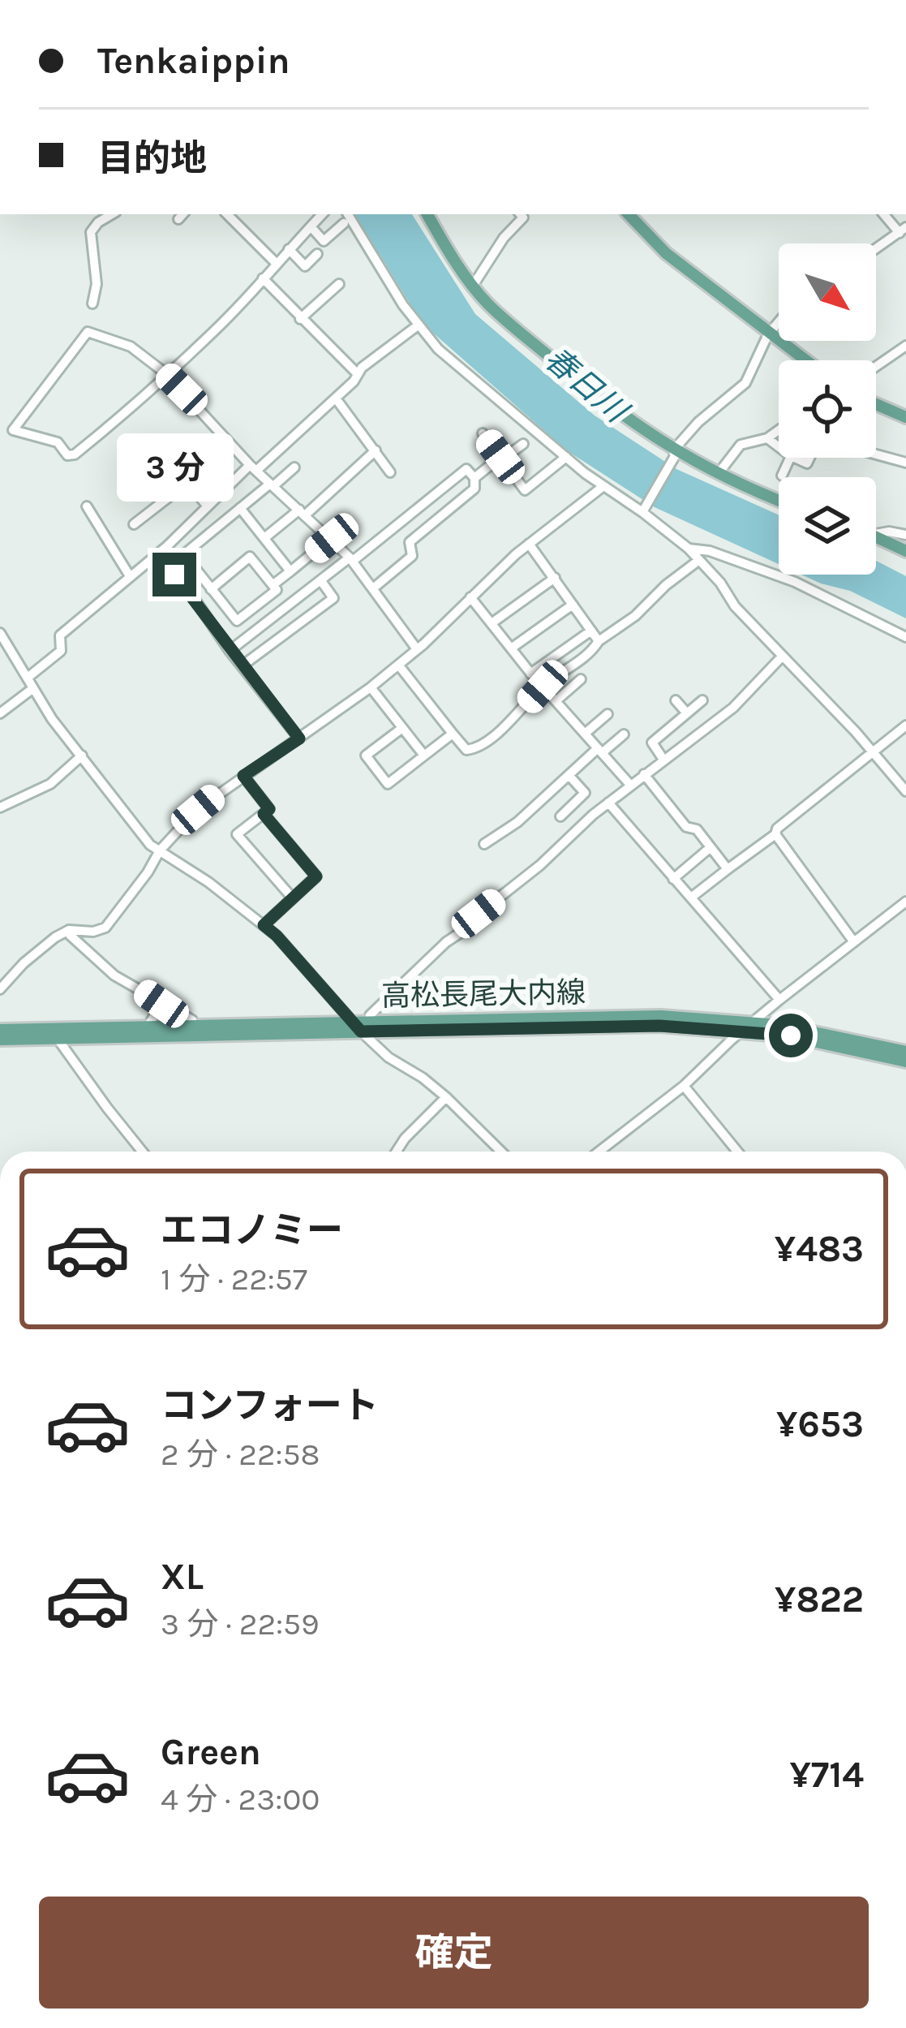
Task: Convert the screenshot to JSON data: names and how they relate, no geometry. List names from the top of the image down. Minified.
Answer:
{"streets":{"main road":["高松長尾大内線"]},"water":["春日川"],"north":"bottom right","page":{"banner":["Tenkaippin","目的地"],"bubble":"3 分","list":[{"name":"エコノミー","note":"1 分 · 22:57","value":"¥483"},{"name":"コンフォート","note":"2 分 · 22:58","value":"¥653"},{"name":"XL","note":"3 分 · 22:59","value":"¥822"},{"name":"Green","note":"4 分 · 23:00","value":"¥714"}],"buttons":"確定"}}
